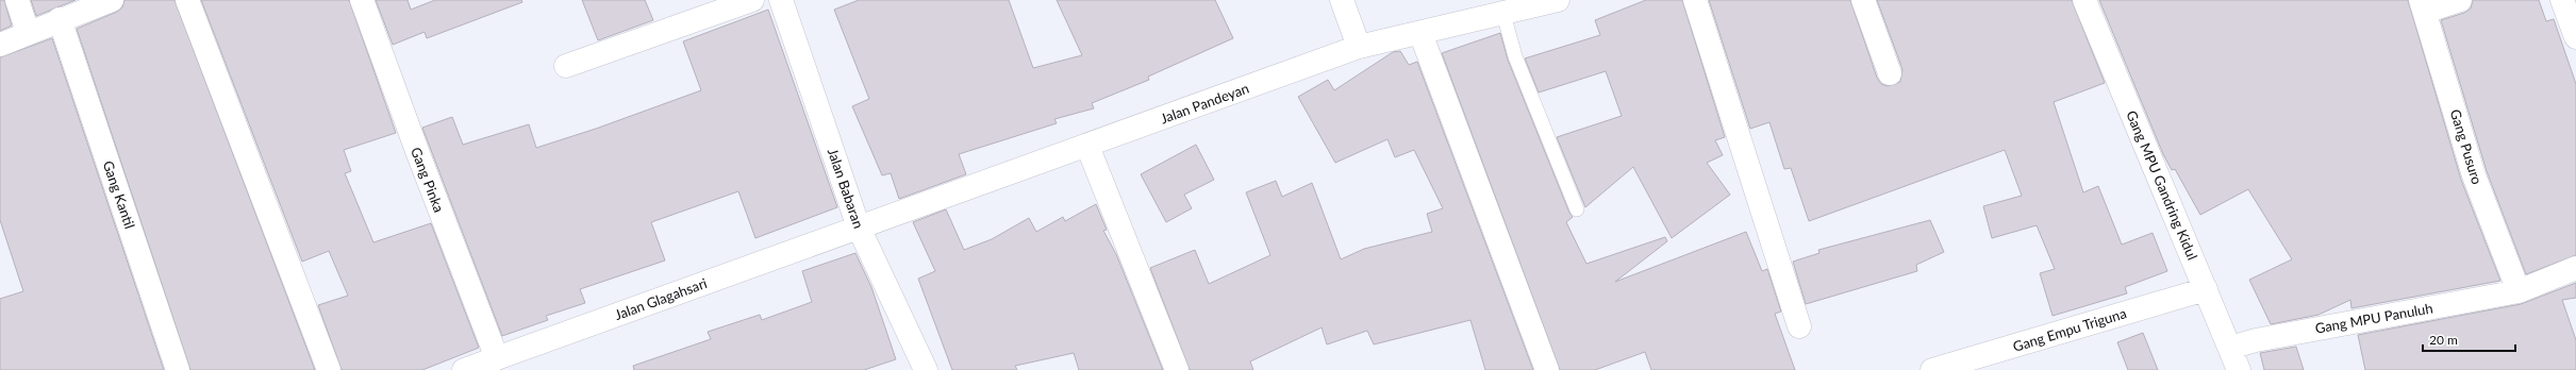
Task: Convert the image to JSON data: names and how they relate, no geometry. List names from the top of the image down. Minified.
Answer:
{"streets":{"street":["Jalan Pandeyan","Gang Pusuro","Gang Pinka","Gang MPU Gandring Kidul","Jalan Babaran","Gang Kantil","Jalan Glagahsari","Gang MPU Panuluh","Gang Empu Triguna"]},"crossings":[["Jalan Pandeyan","Jalan Babaran"],["Jalan Pandeyan","Jalan Glagahsari"],["Gang Pusuro","Gang MPU Panuluh"],["Gang Pinka","Jalan Glagahsari"],["Gang MPU Gandring Kidul","Gang MPU Panuluh"],["Gang MPU Gandring Kidul","Gang Empu Triguna"],["Jalan Babaran","Jalan Glagahsari"]],"scale_bar":"20 m"}
